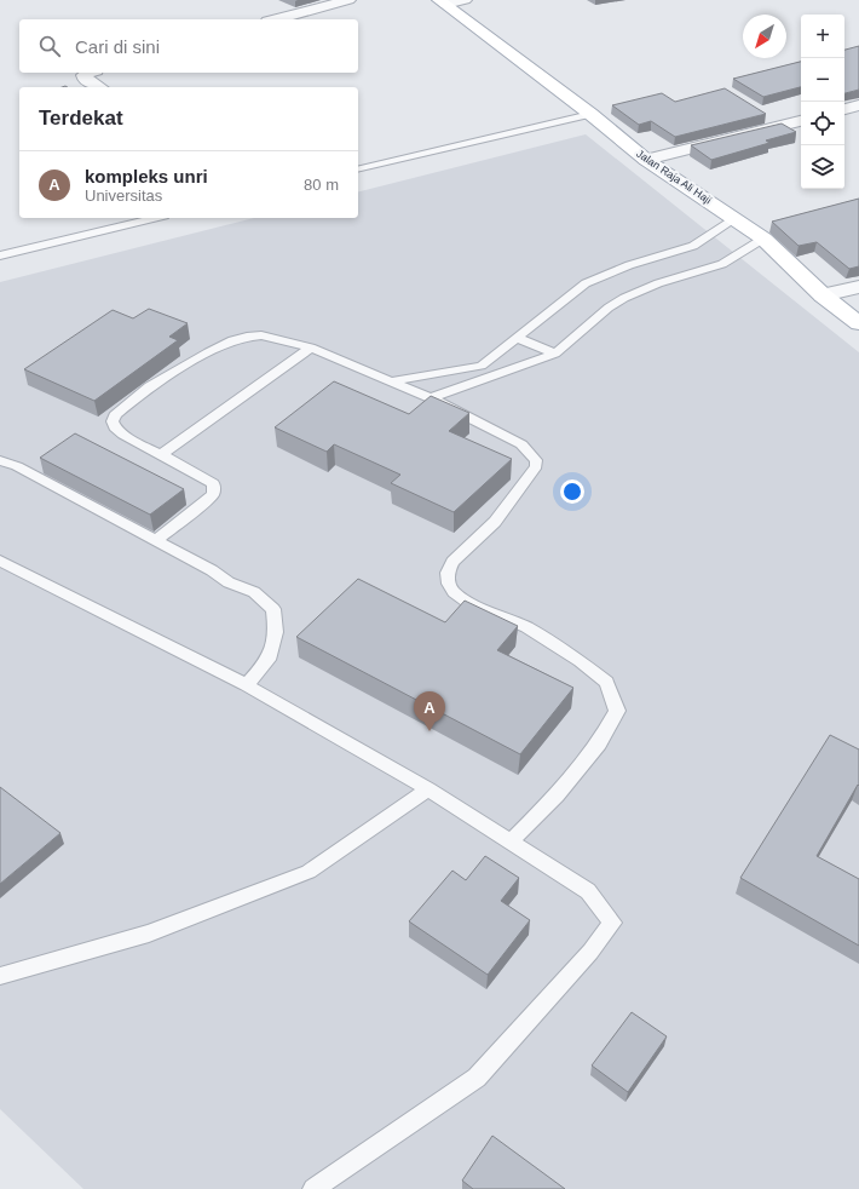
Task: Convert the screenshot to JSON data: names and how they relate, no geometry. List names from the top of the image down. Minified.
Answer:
{"streets":{"main road":["Jalan Raja Ali Haji"]},"north":"bottom left","page":{"map_buttons":["+","−"],"search":"Cari di sini","heading":"Terdekat","list":[{"mark":"A","name":"kompleks unri","note":"Universitas","value":"80 m"}],"pins":"A"}}
